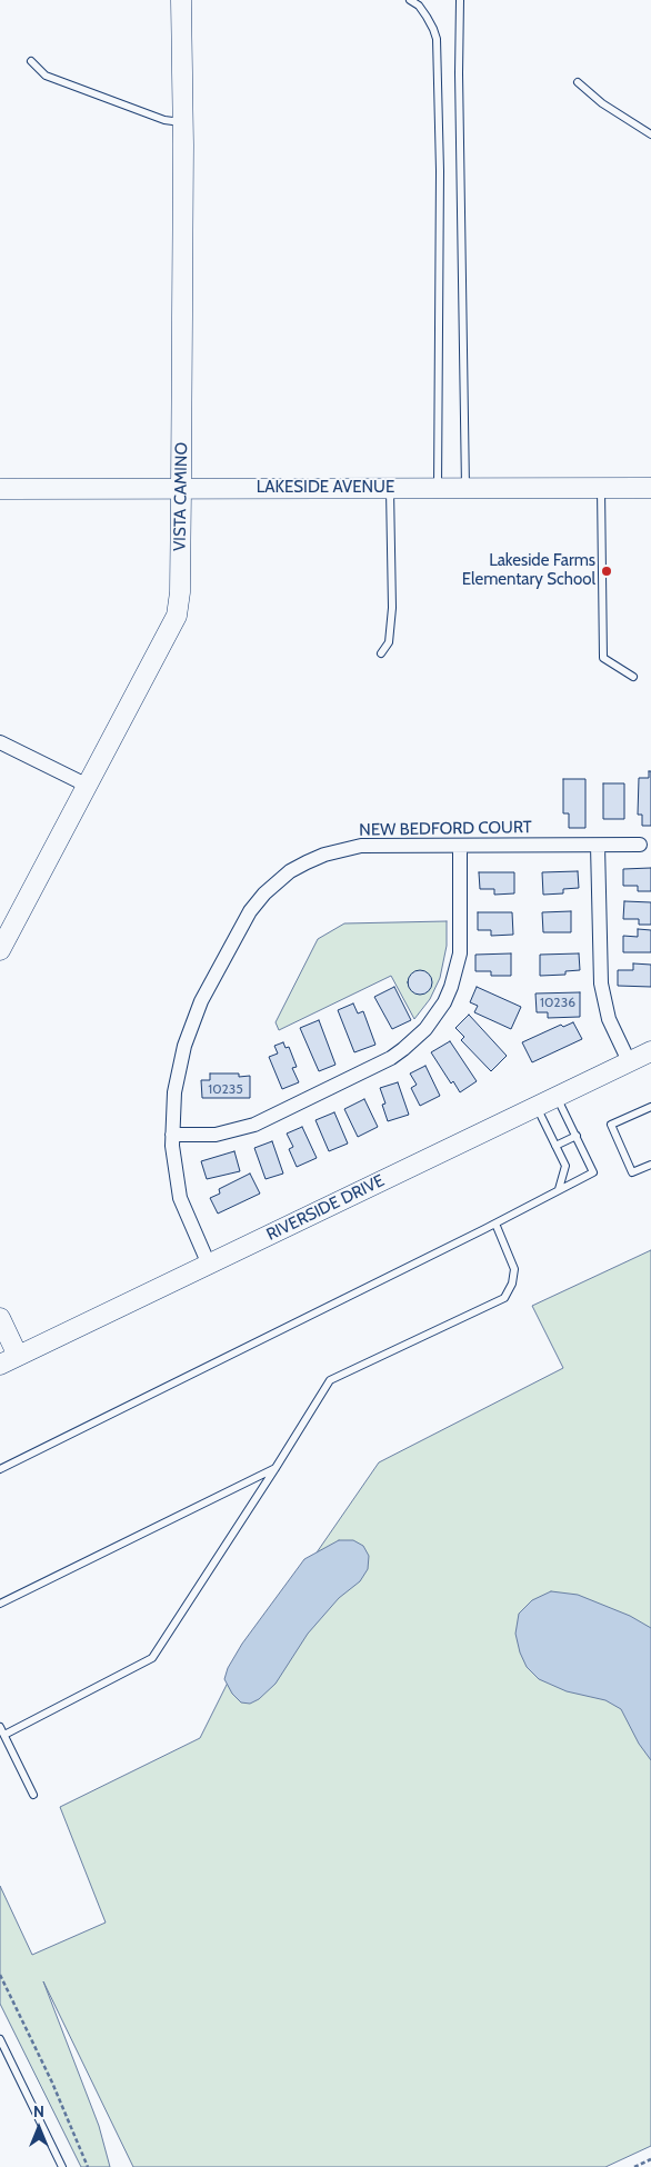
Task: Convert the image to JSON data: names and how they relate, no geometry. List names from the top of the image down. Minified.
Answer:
{"streets":{"street":["LAKESIDE AVENUE","VISTA CAMINO","NEW BEDFORD COURT","RIVERSIDE DRIVE"]},"crossings":[["LAKESIDE AVENUE","VISTA CAMINO"],["NEW BEDFORD COURT","RIVERSIDE DRIVE"]],"places":["Lakeside Farms Elementary School"],"house_numbers":["10236","10235"],"north":"top"}
